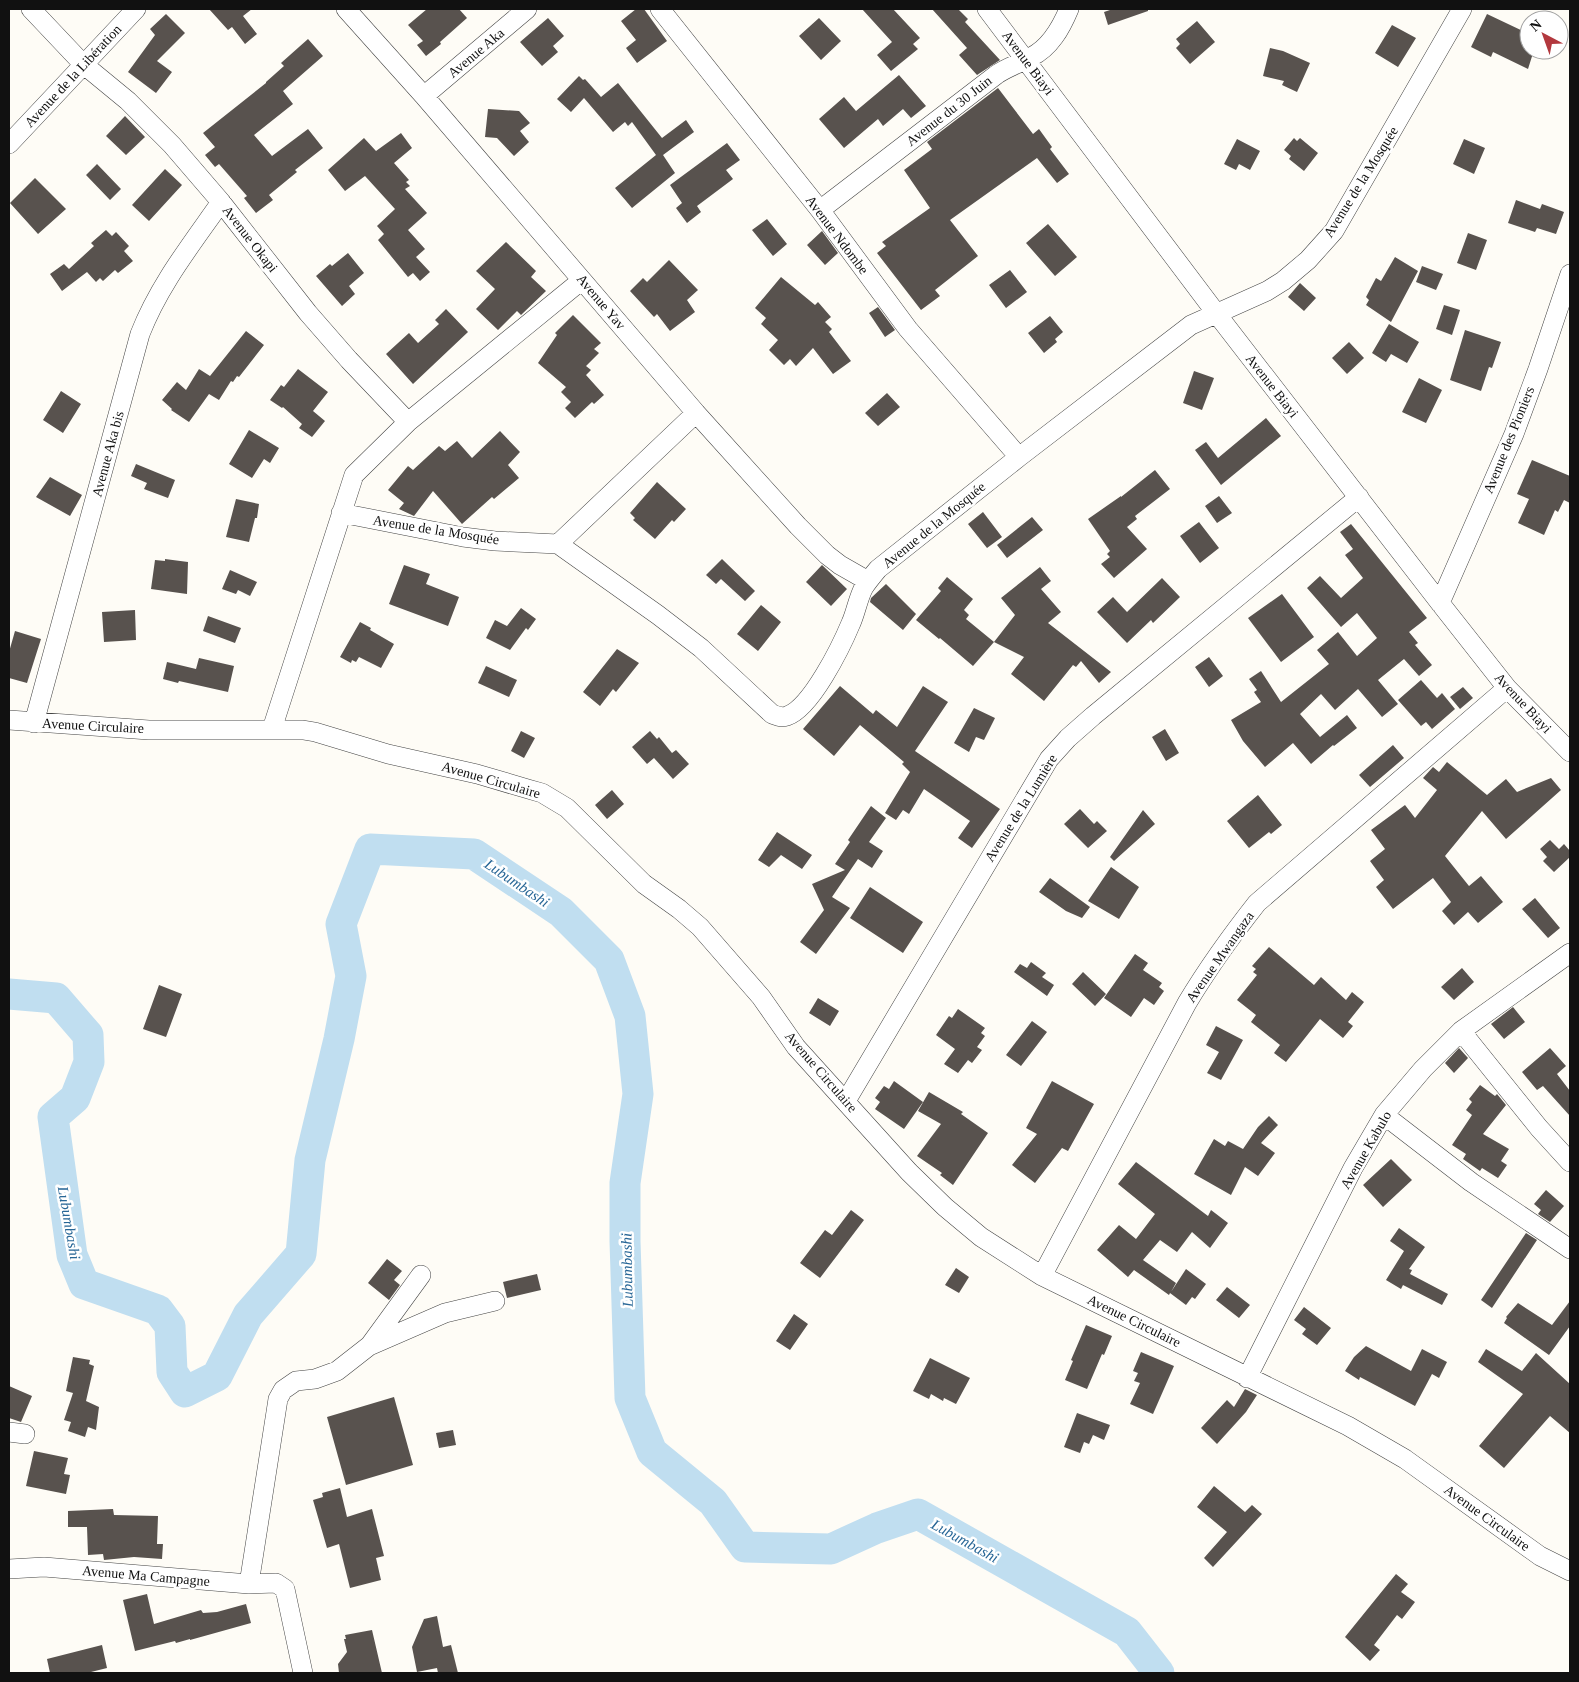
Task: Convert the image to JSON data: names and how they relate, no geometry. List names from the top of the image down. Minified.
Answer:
{"streets":{"street":["Avenue Aka","Avenue Biayi","Avenue de la Libération","Avenue du 30 Juin","Avenue de la Mosquée","Avenue Ndombe","Avenue Okapi","Avenue Yav","Avenue des Pioniers","Avenue Aka bis","Avenue Circulaire","Avenue de la Lumière","Avenue Mwangaza","Avenue Kabulo","Avenue Ma Campagne"]},"crossings":[["Avenue Aka","Avenue Yav"],["Avenue Biayi","Avenue du 30 Juin"],["Avenue Biayi","Avenue de la Mosquée"],["Avenue Biayi","Avenue des Pioniers"],["Avenue Biayi","Avenue de la Lumière"],["Avenue Biayi","Avenue Mwangaza"],["Avenue de la Libération","Avenue Okapi"],["Avenue du 30 Juin","Avenue Ndombe"],["Avenue de la Mosquée","Avenue Ndombe"],["Avenue de la Mosquée","Avenue Yav"],["Avenue Okapi","Avenue Aka bis"],["Avenue Aka bis","Avenue Circulaire"],["Avenue Circulaire","Avenue de la Lumière"],["Avenue Circulaire","Avenue Mwangaza"],["Avenue Circulaire","Avenue Kabulo"]],"water":["Lubumbashi"],"north":"top left"}
